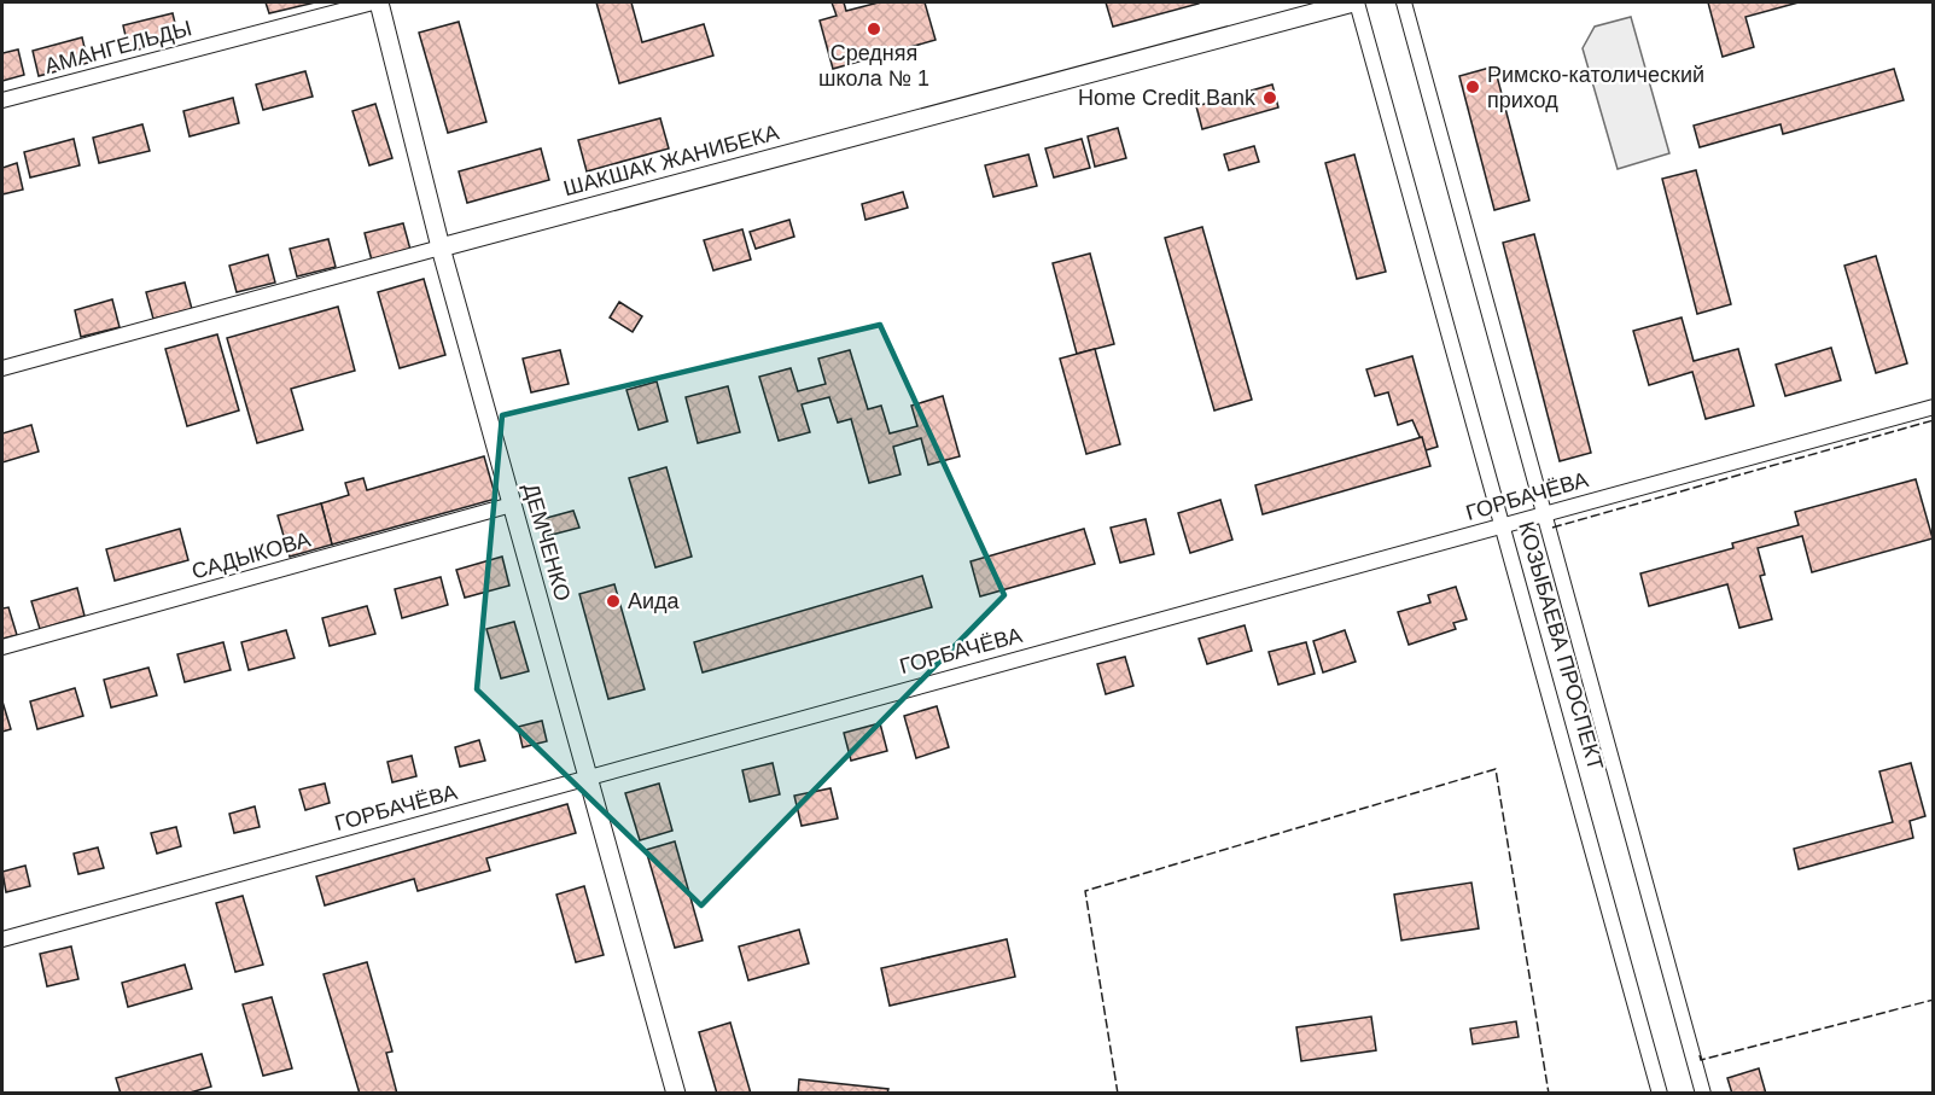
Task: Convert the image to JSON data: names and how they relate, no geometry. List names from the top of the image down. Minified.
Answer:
{"streets":{"street":["АМАНГЕЛЬДЫ","ШАКШАК ЖАНИБЕКА","ГОРБАЧЁВА","ДЕМЧЕНКО","САДЫКОВА","КОЗЫБАЕВА ПРОСПЕКТ"]},"crossings":[["ШАКШАК ЖАНИБЕКА","ДЕМЧЕНКО"],["ШАКШАК ЖАНИБЕКА","КОЗЫБАЕВА ПРОСПЕКТ"],["ГОРБАЧЁВА","ДЕМЧЕНКО"],["ГОРБАЧЁВА","КОЗЫБАЕВА ПРОСПЕКТ"],["ДЕМЧЕНКО","САДЫКОВА"]],"places":["Средняя школа № 1","Римско-католический приход","Home Credit Bank","Аида"]}
